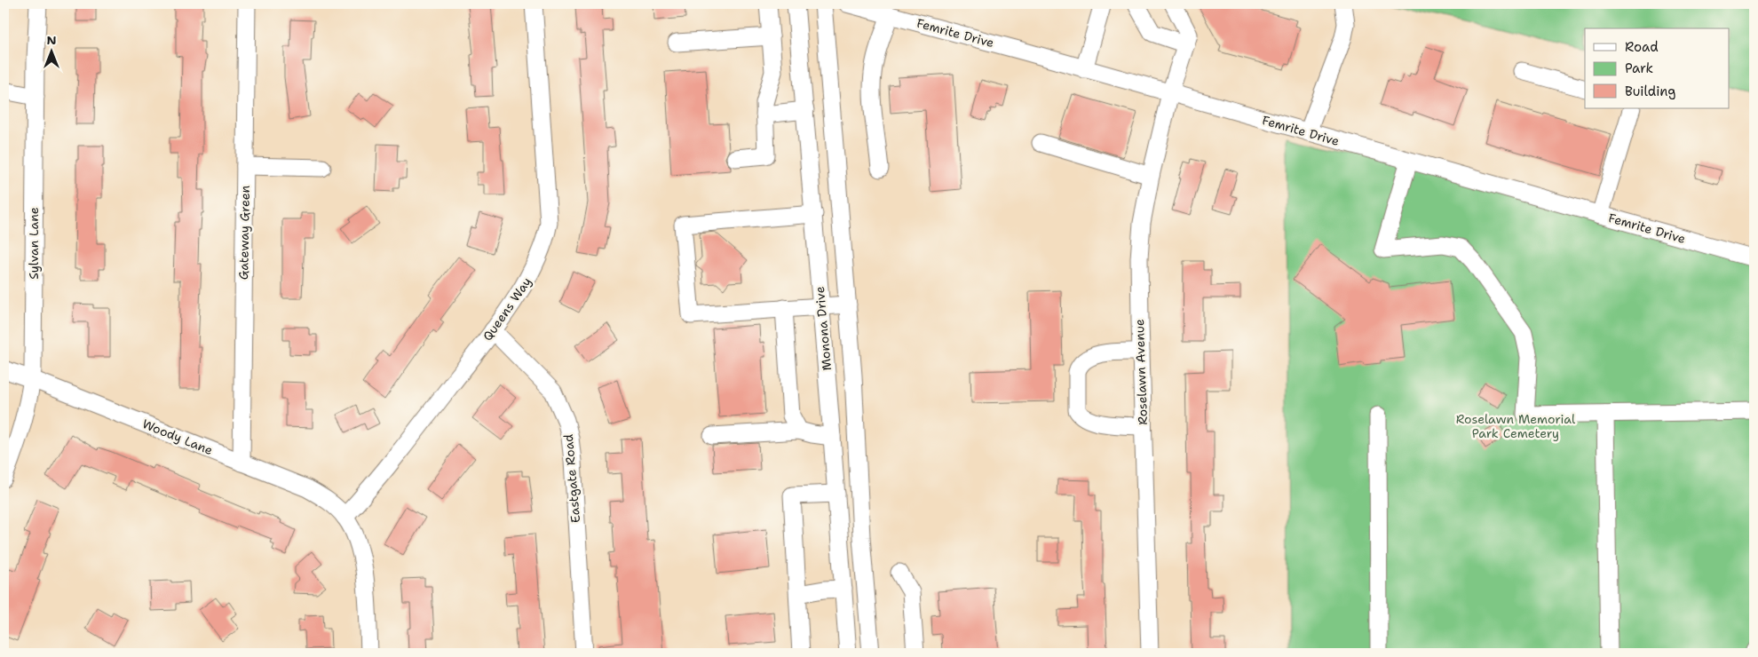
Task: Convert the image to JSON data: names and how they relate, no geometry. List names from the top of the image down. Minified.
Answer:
{"streets":{"street":["Femrite Drive","Gateway Green","Sylvan Lane","Queens Way","Monona Drive","Roselawn Avenue","Woody Lane","Eastgate Road"]},"crossings":[["Femrite Drive","Roselawn Avenue"],["Gateway Green","Woody Lane"],["Sylvan Lane","Woody Lane"],["Queens Way","Woody Lane"],["Queens Way","Eastgate Road"]],"parks":["Roselawn Memorial Park Cemetery"],"legend":["Road","Park","Building"],"north":"top"}
